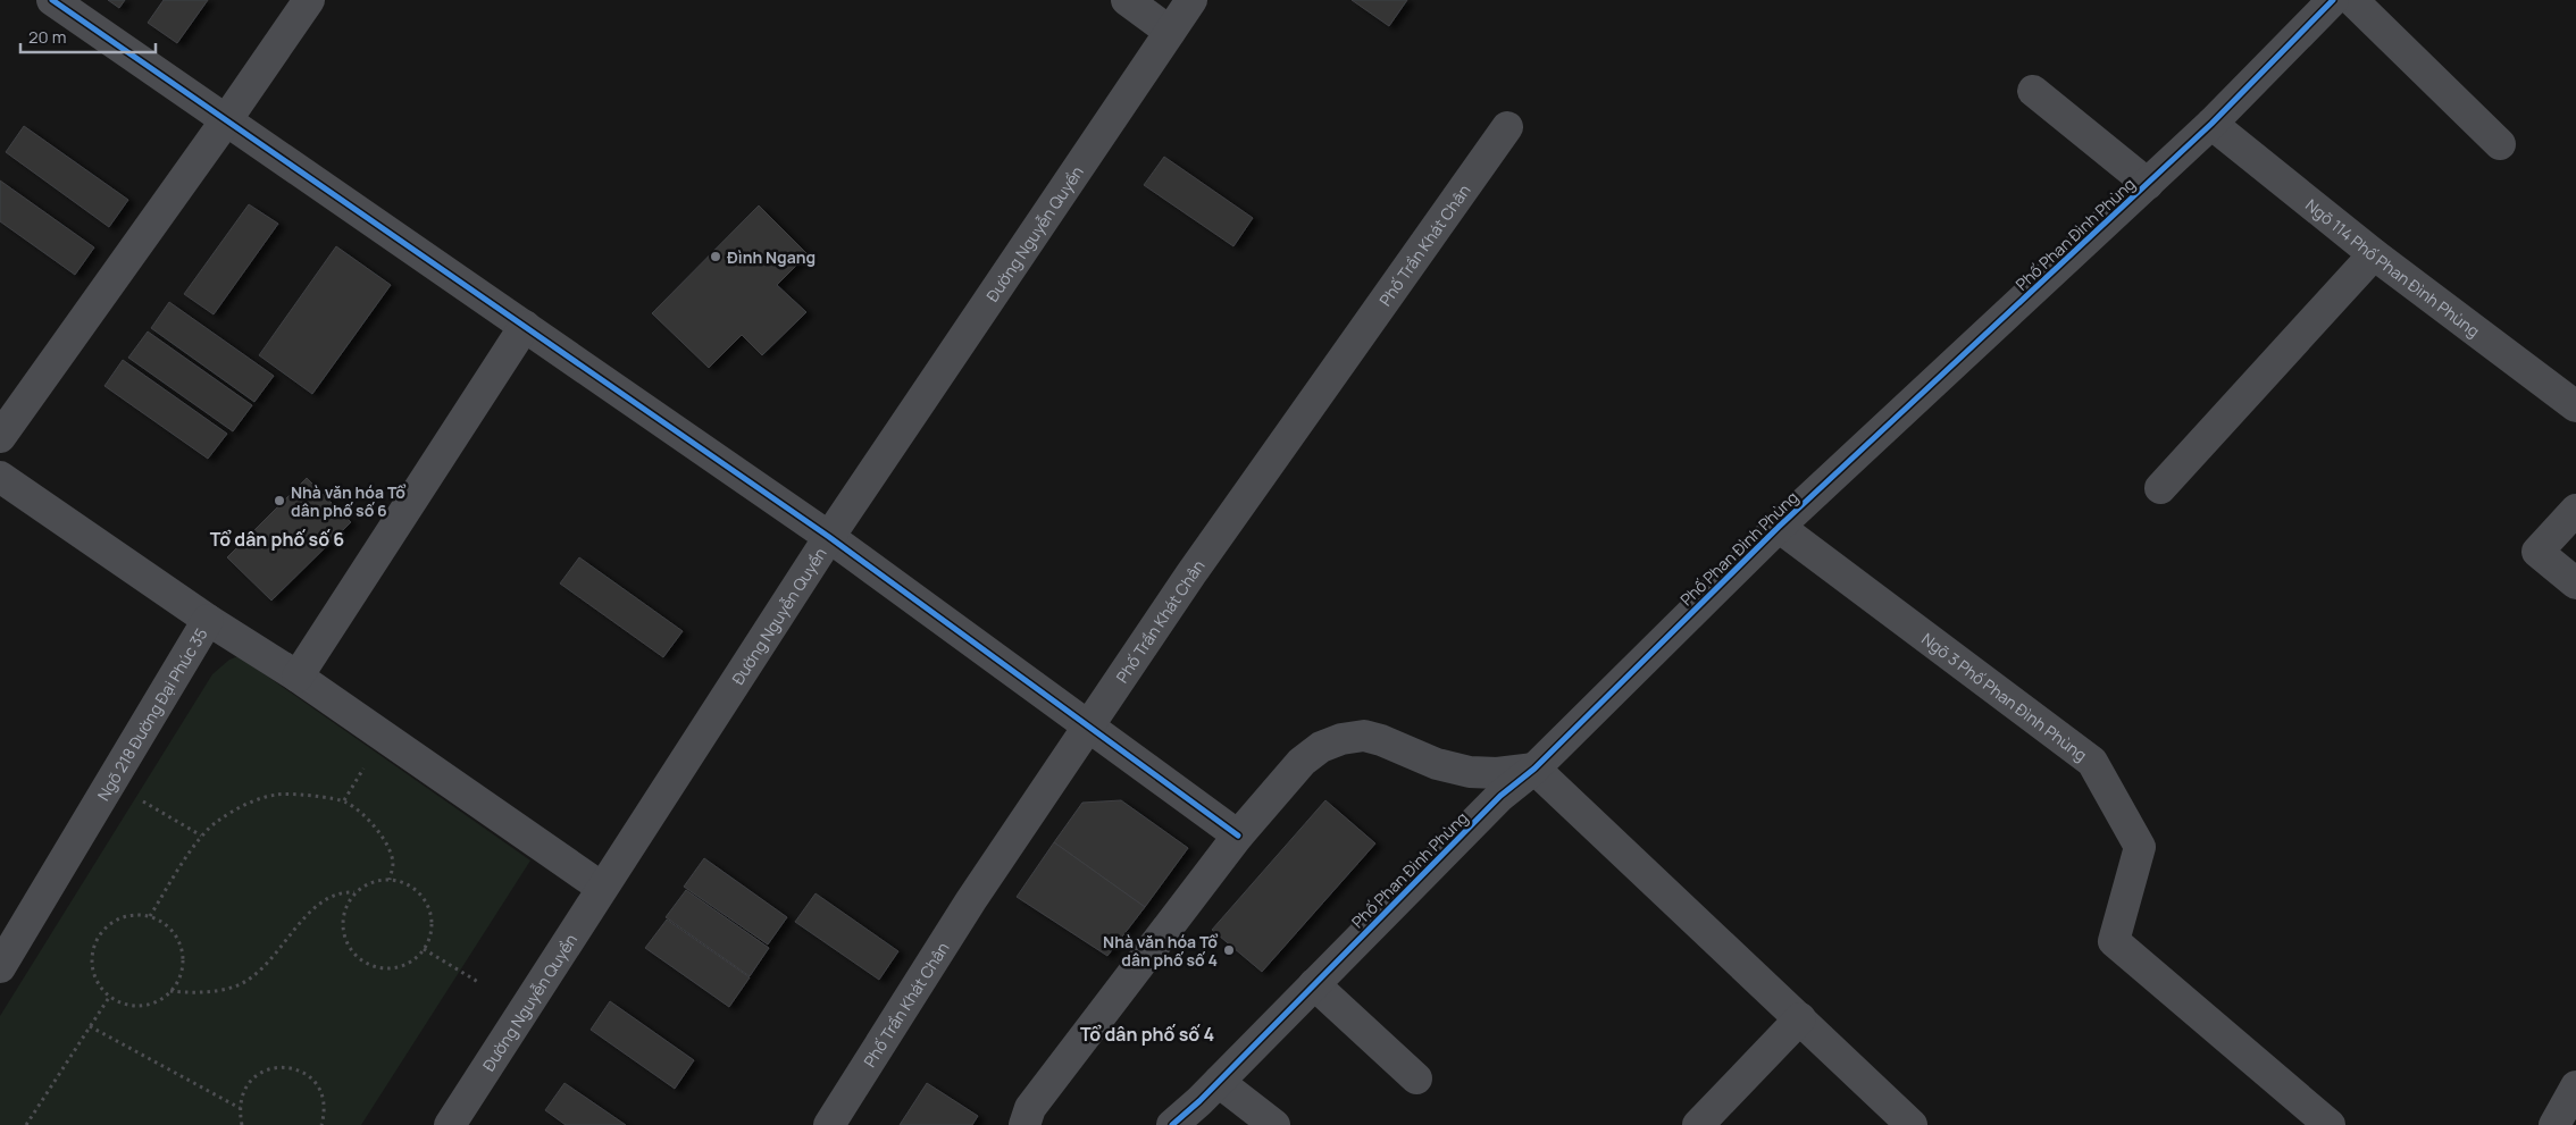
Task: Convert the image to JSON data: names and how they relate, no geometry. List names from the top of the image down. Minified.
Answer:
{"streets":{"street":["Đường Nguyễn Quyền","Phố Phan Đình Phùng","Phố Trần Khát Chân","Ngõ 114 Phố Phan Đình Phùng","Ngõ 3 Phố Phan Đình Phùng","Ngõ 218 Đường Đại Phúc 35"]},"crossings":[["Phố Phan Đình Phùng","Ngõ 114 Phố Phan Đình Phùng"],["Phố Phan Đình Phùng","Ngõ 3 Phố Phan Đình Phùng"]],"districts":["Tổ dân phố số 6","Tổ dân phố số 4"],"places":["Đình Ngang","Nhà văn hóa Tổ dân phố số 6","Nhà văn hóa Tổ dân phố số 4"],"scale_bar":"20 m"}
